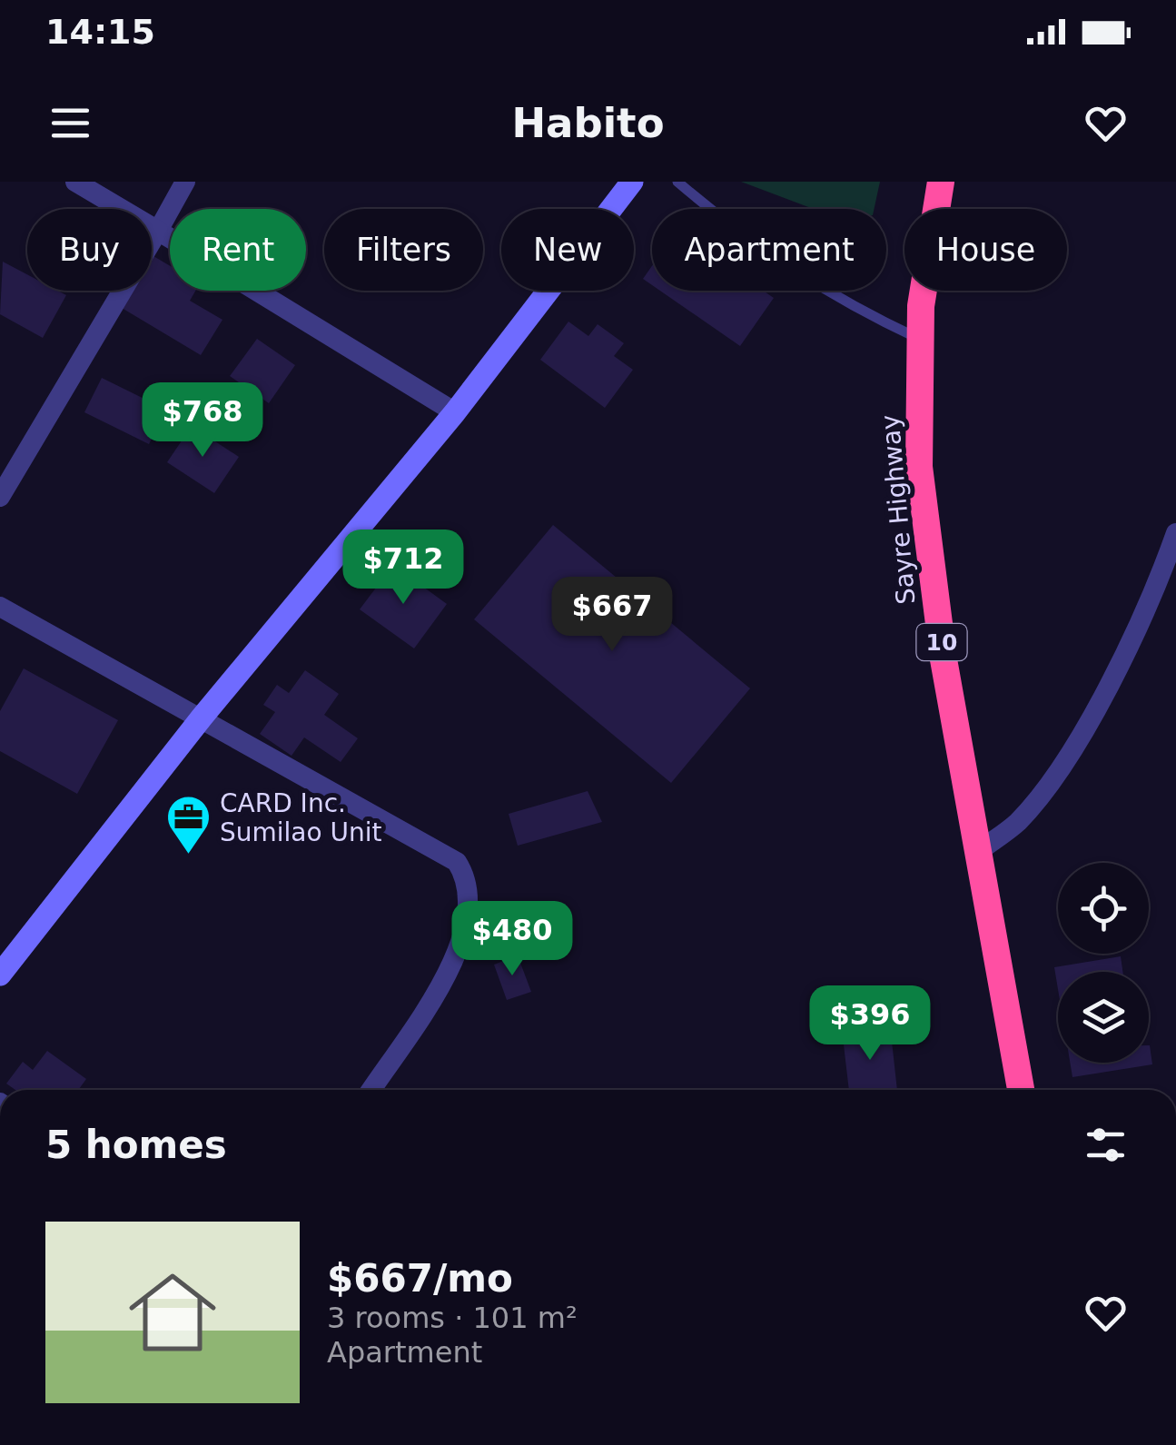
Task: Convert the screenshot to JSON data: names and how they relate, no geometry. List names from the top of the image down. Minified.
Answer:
{"streets":{"highway":["Sayre Highway","10"]},"places":{"office":["CARD Inc. Sumilao Unit"]},"page":{"status":"14:15","header":"Habito","chip":["Buy","Rent","Filters","New","Apartment","House"],"price":["$768","$712","$667","$480","$396"],"heading":"5 homes","list":[{"name":"$667/mo","note":"3 rooms · 101 m² · Apartment"}]}}
